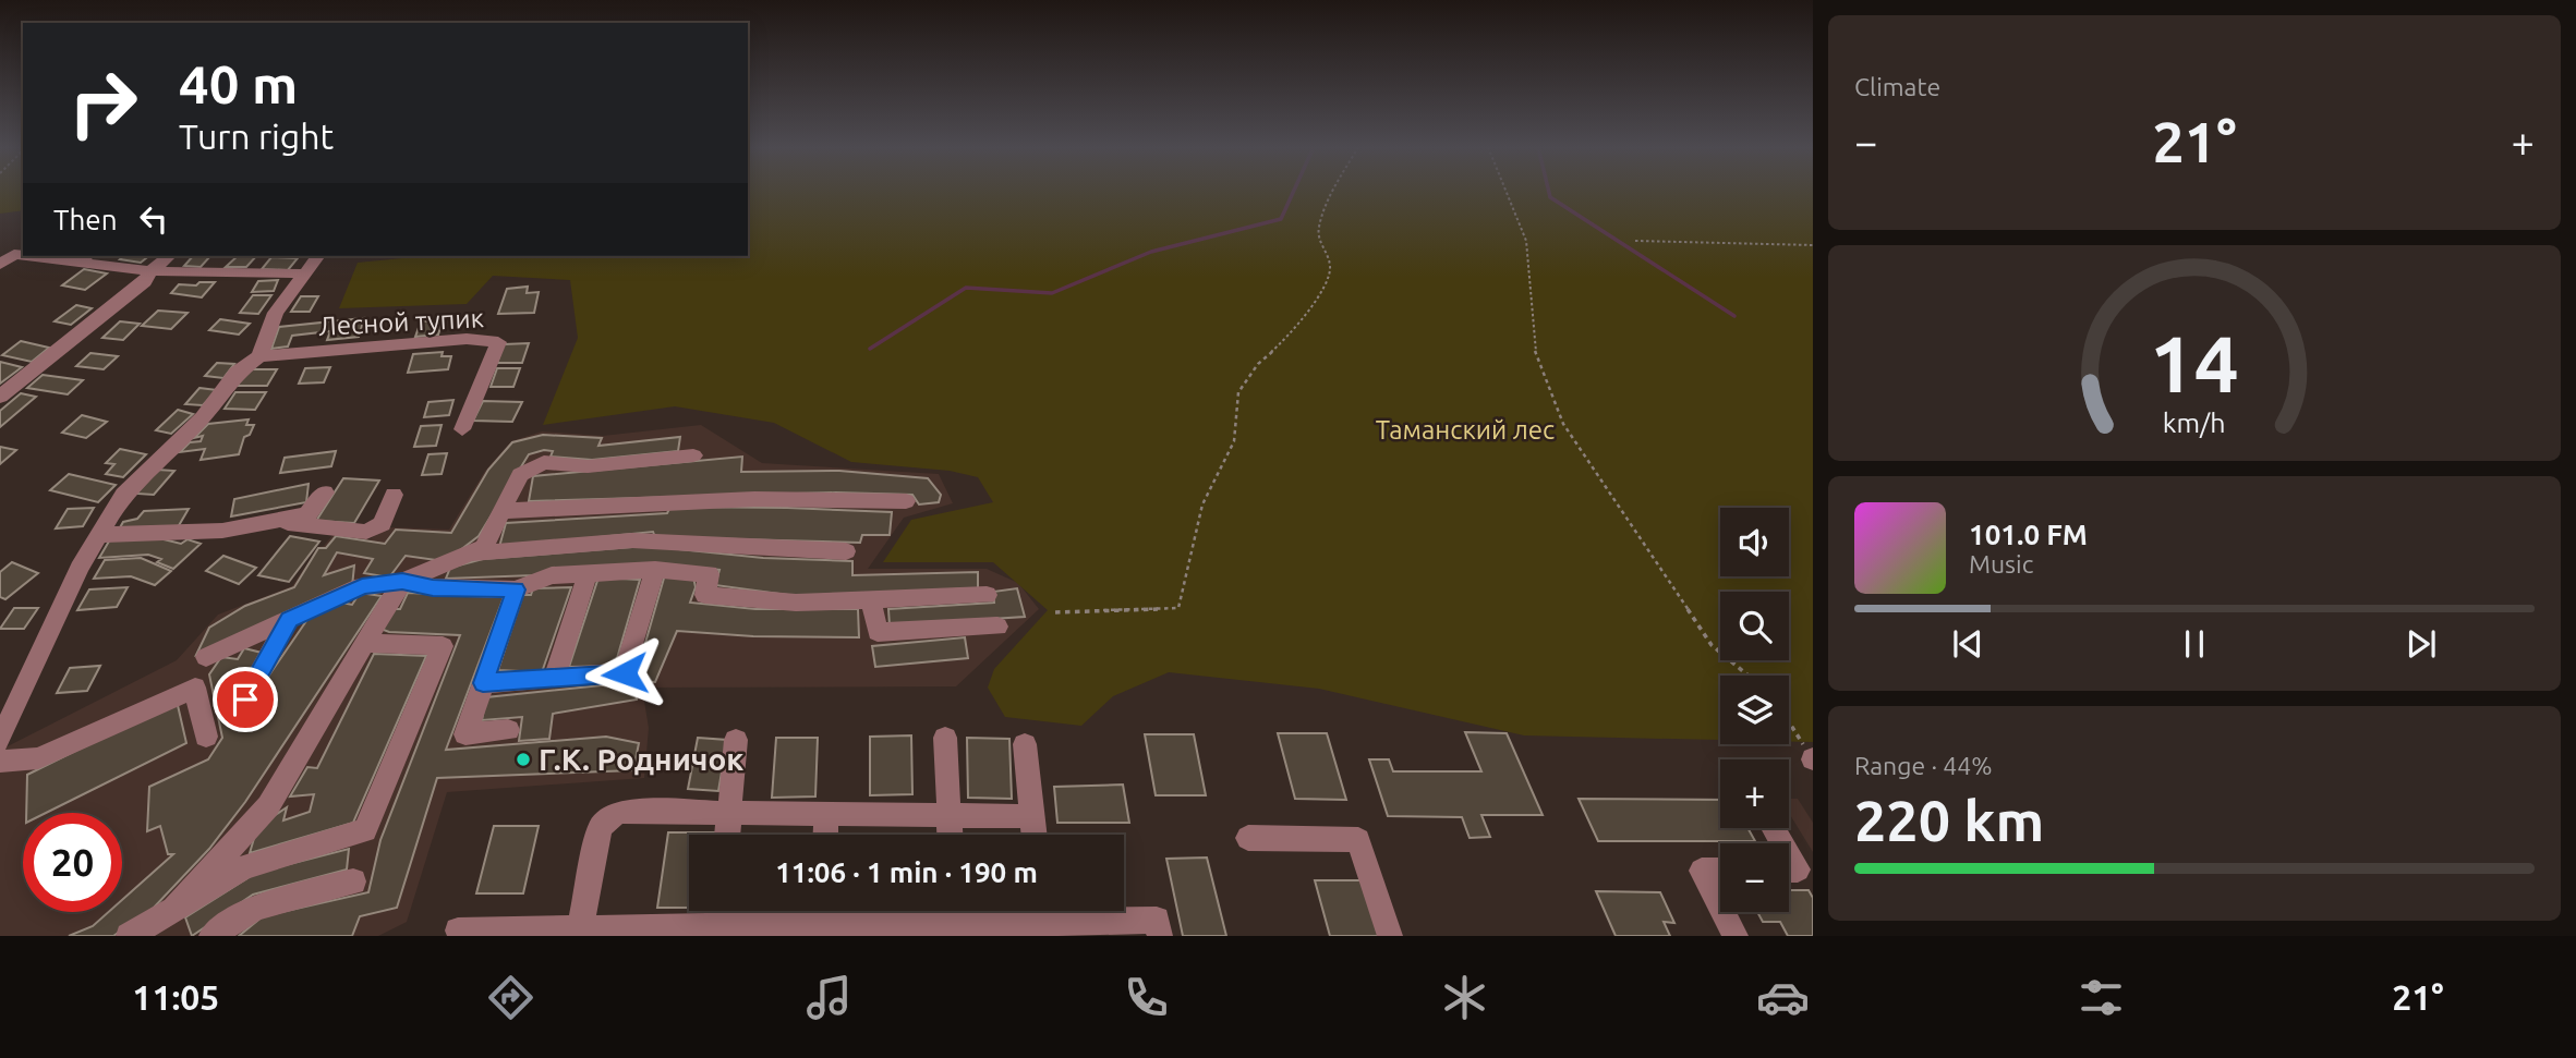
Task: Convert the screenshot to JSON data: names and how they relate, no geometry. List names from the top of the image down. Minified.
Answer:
{"streets":{"street":["Лесной тупик"]},"parks":["Таманский лес"],"places":["Г.К. Родничок"],"page":{"tile":["Climate",["Range · 44%","220 km"]],"turn":["40 m","Turn right"],"heat":["−","21°","+"],"then":"Then","song":["101.0 FM","Music"],"map_buttons":["+","−"],"limit":"20","trip":"11:06 · 1 min · 190 m","tabs":["11:05","21°"],"gauge":["14","km/h"]}}
